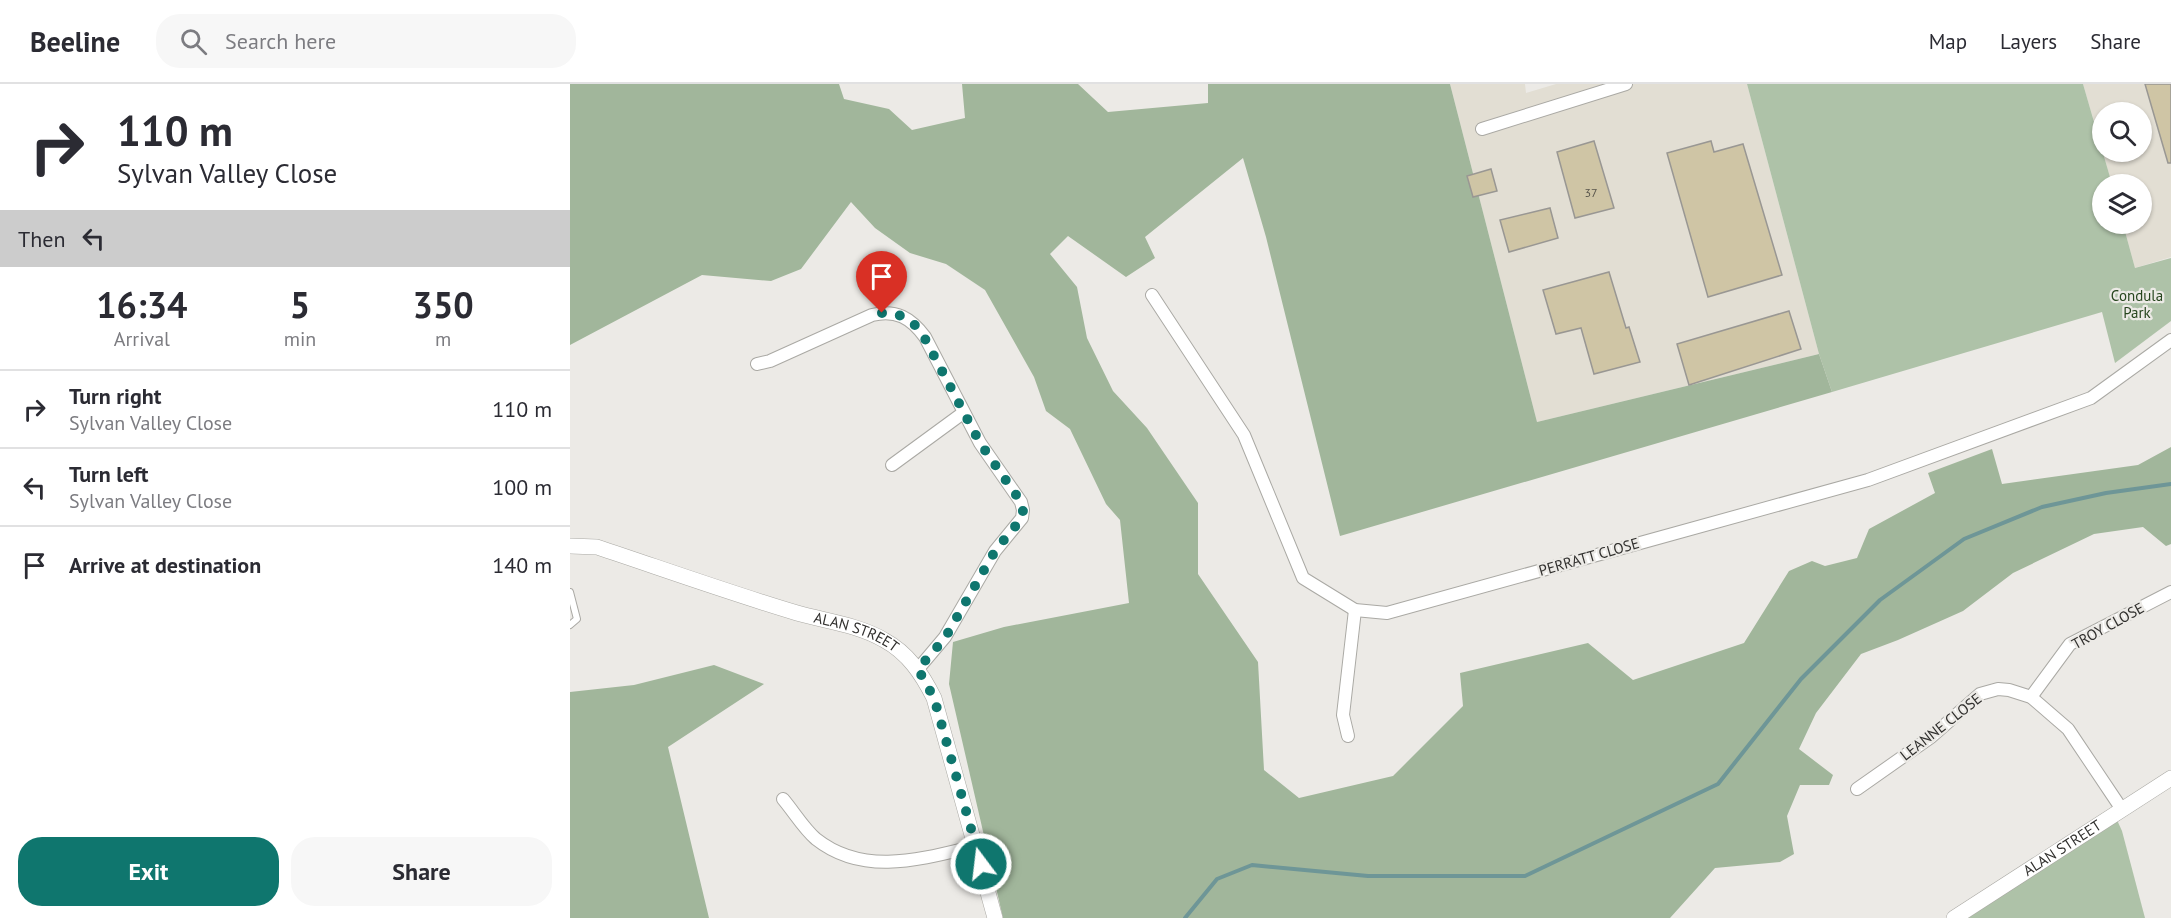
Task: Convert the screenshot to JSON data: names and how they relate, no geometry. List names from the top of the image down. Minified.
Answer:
{"streets":{"street":["PERRATT CLOSE","TROY CLOSE","ALAN STREET","LEANNE CLOSE"]},"crossings":[["TROY CLOSE","LEANNE CLOSE"],["ALAN STREET","LEANNE CLOSE"]],"parks":["Condula Park"],"house_numbers":["37"],"page":{"header":"Beeline","search":"Search here","nav":["Map","Layers","Share"],"turn":["110 m","Sylvan Valley Close"],"then":"Then","eta":["16:34","Arrival","5","min","350","m"],"list":[{"name":"Turn right","note":"Sylvan Valley Close","value":"110 m"},{"name":"Turn left","note":"Sylvan Valley Close","value":"100 m"},{"name":"Arrive at destination","value":"140 m"}],"buttons":["Exit","Share"]}}
